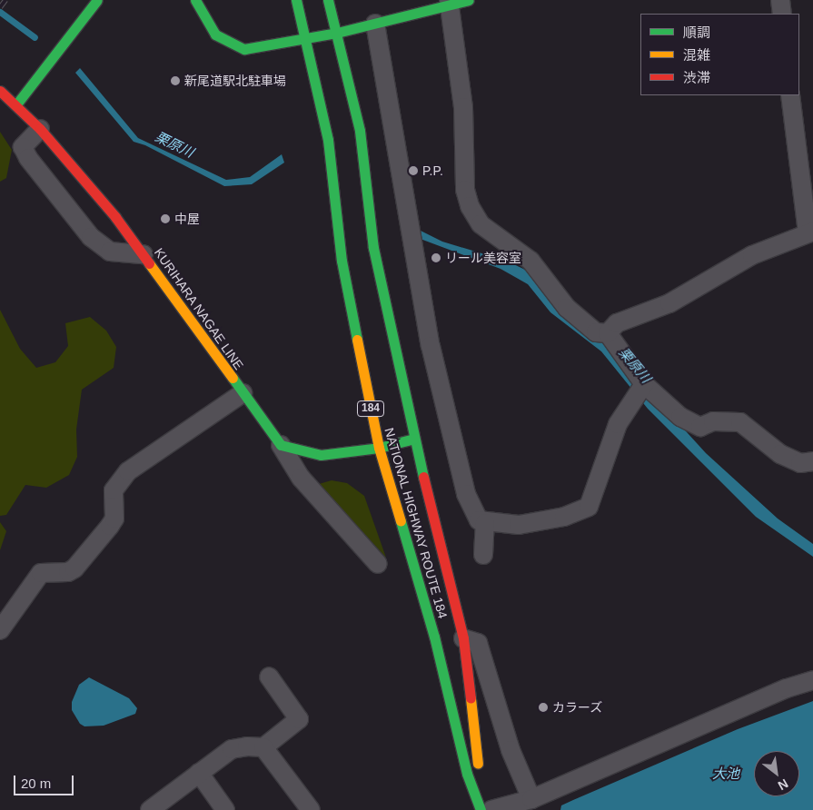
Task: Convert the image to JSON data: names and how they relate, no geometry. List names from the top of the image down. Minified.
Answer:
{"streets":{"main road":["KURIHARA NAGAE LINE","184","NATIONAL HIGHWAY ROUTE 184"]},"water":["栗原川","大池"],"places":["新尾道駅北駐車場","P.P.","中屋","リール美容室","カラーズ"],"legend":["順調","混雑","渋滞"],"scale_bar":"20 m","north":"bottom right"}
